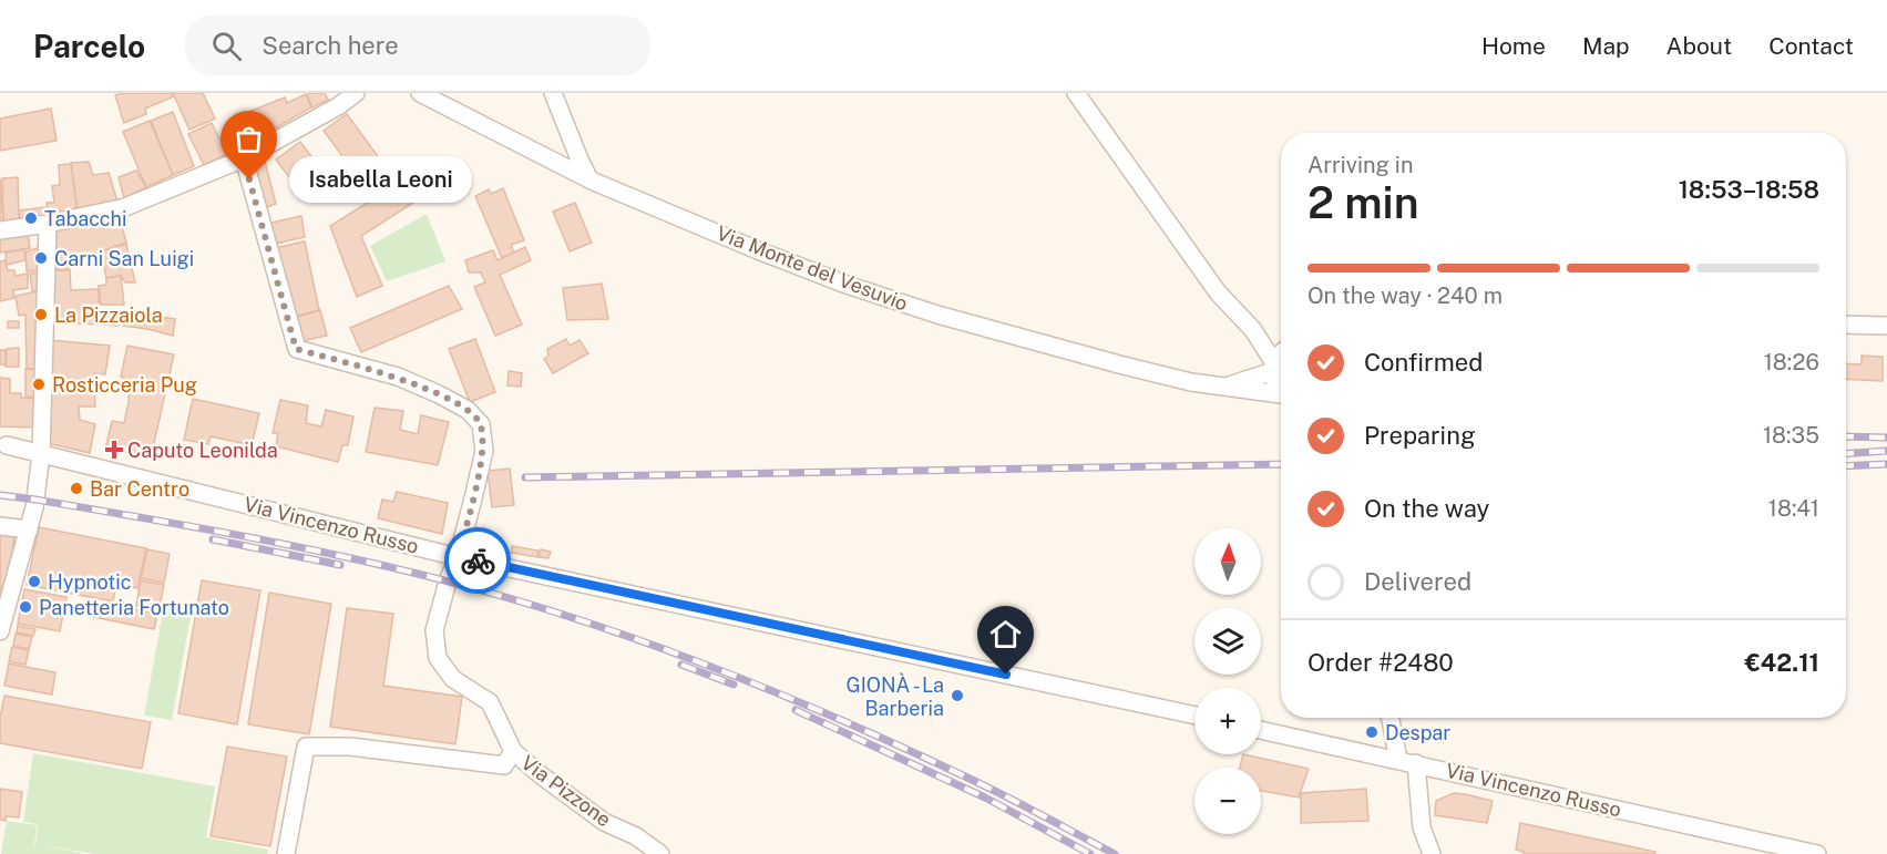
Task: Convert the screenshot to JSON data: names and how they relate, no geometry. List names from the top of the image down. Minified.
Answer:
{"streets":{"street":["Via Monte del Vesuvio","Via Vincenzo Russo","Via Pizzone"]},"crossings":[["Via Vincenzo Russo","Via Pizzone"]],"places":{"other":["Isabella Leoni","Tabacchi","Carni San Luigi","La Pizzaiola","Rosticceria Pug","Bar Centro","Hypnotic","Panetteria Fortunato","GIONÀ - La Barberia","Despar"],"health":["Caputo Leonilda"]},"north":"top","page":{"header":"Parcelo","search":"Search here","nav":["Home","Map","About","Contact"],"heading":["2 min","Arriving in","18:53–18:58"],"panel":["Order #2480","€42.11"],"bubble":"Isabella Leoni","bar":"On the way · 240 m","list":[["Confirmed","18:26"],["Preparing","18:35"],["On the way","18:41"],"Delivered"],"map_buttons":["+","−"]}}
